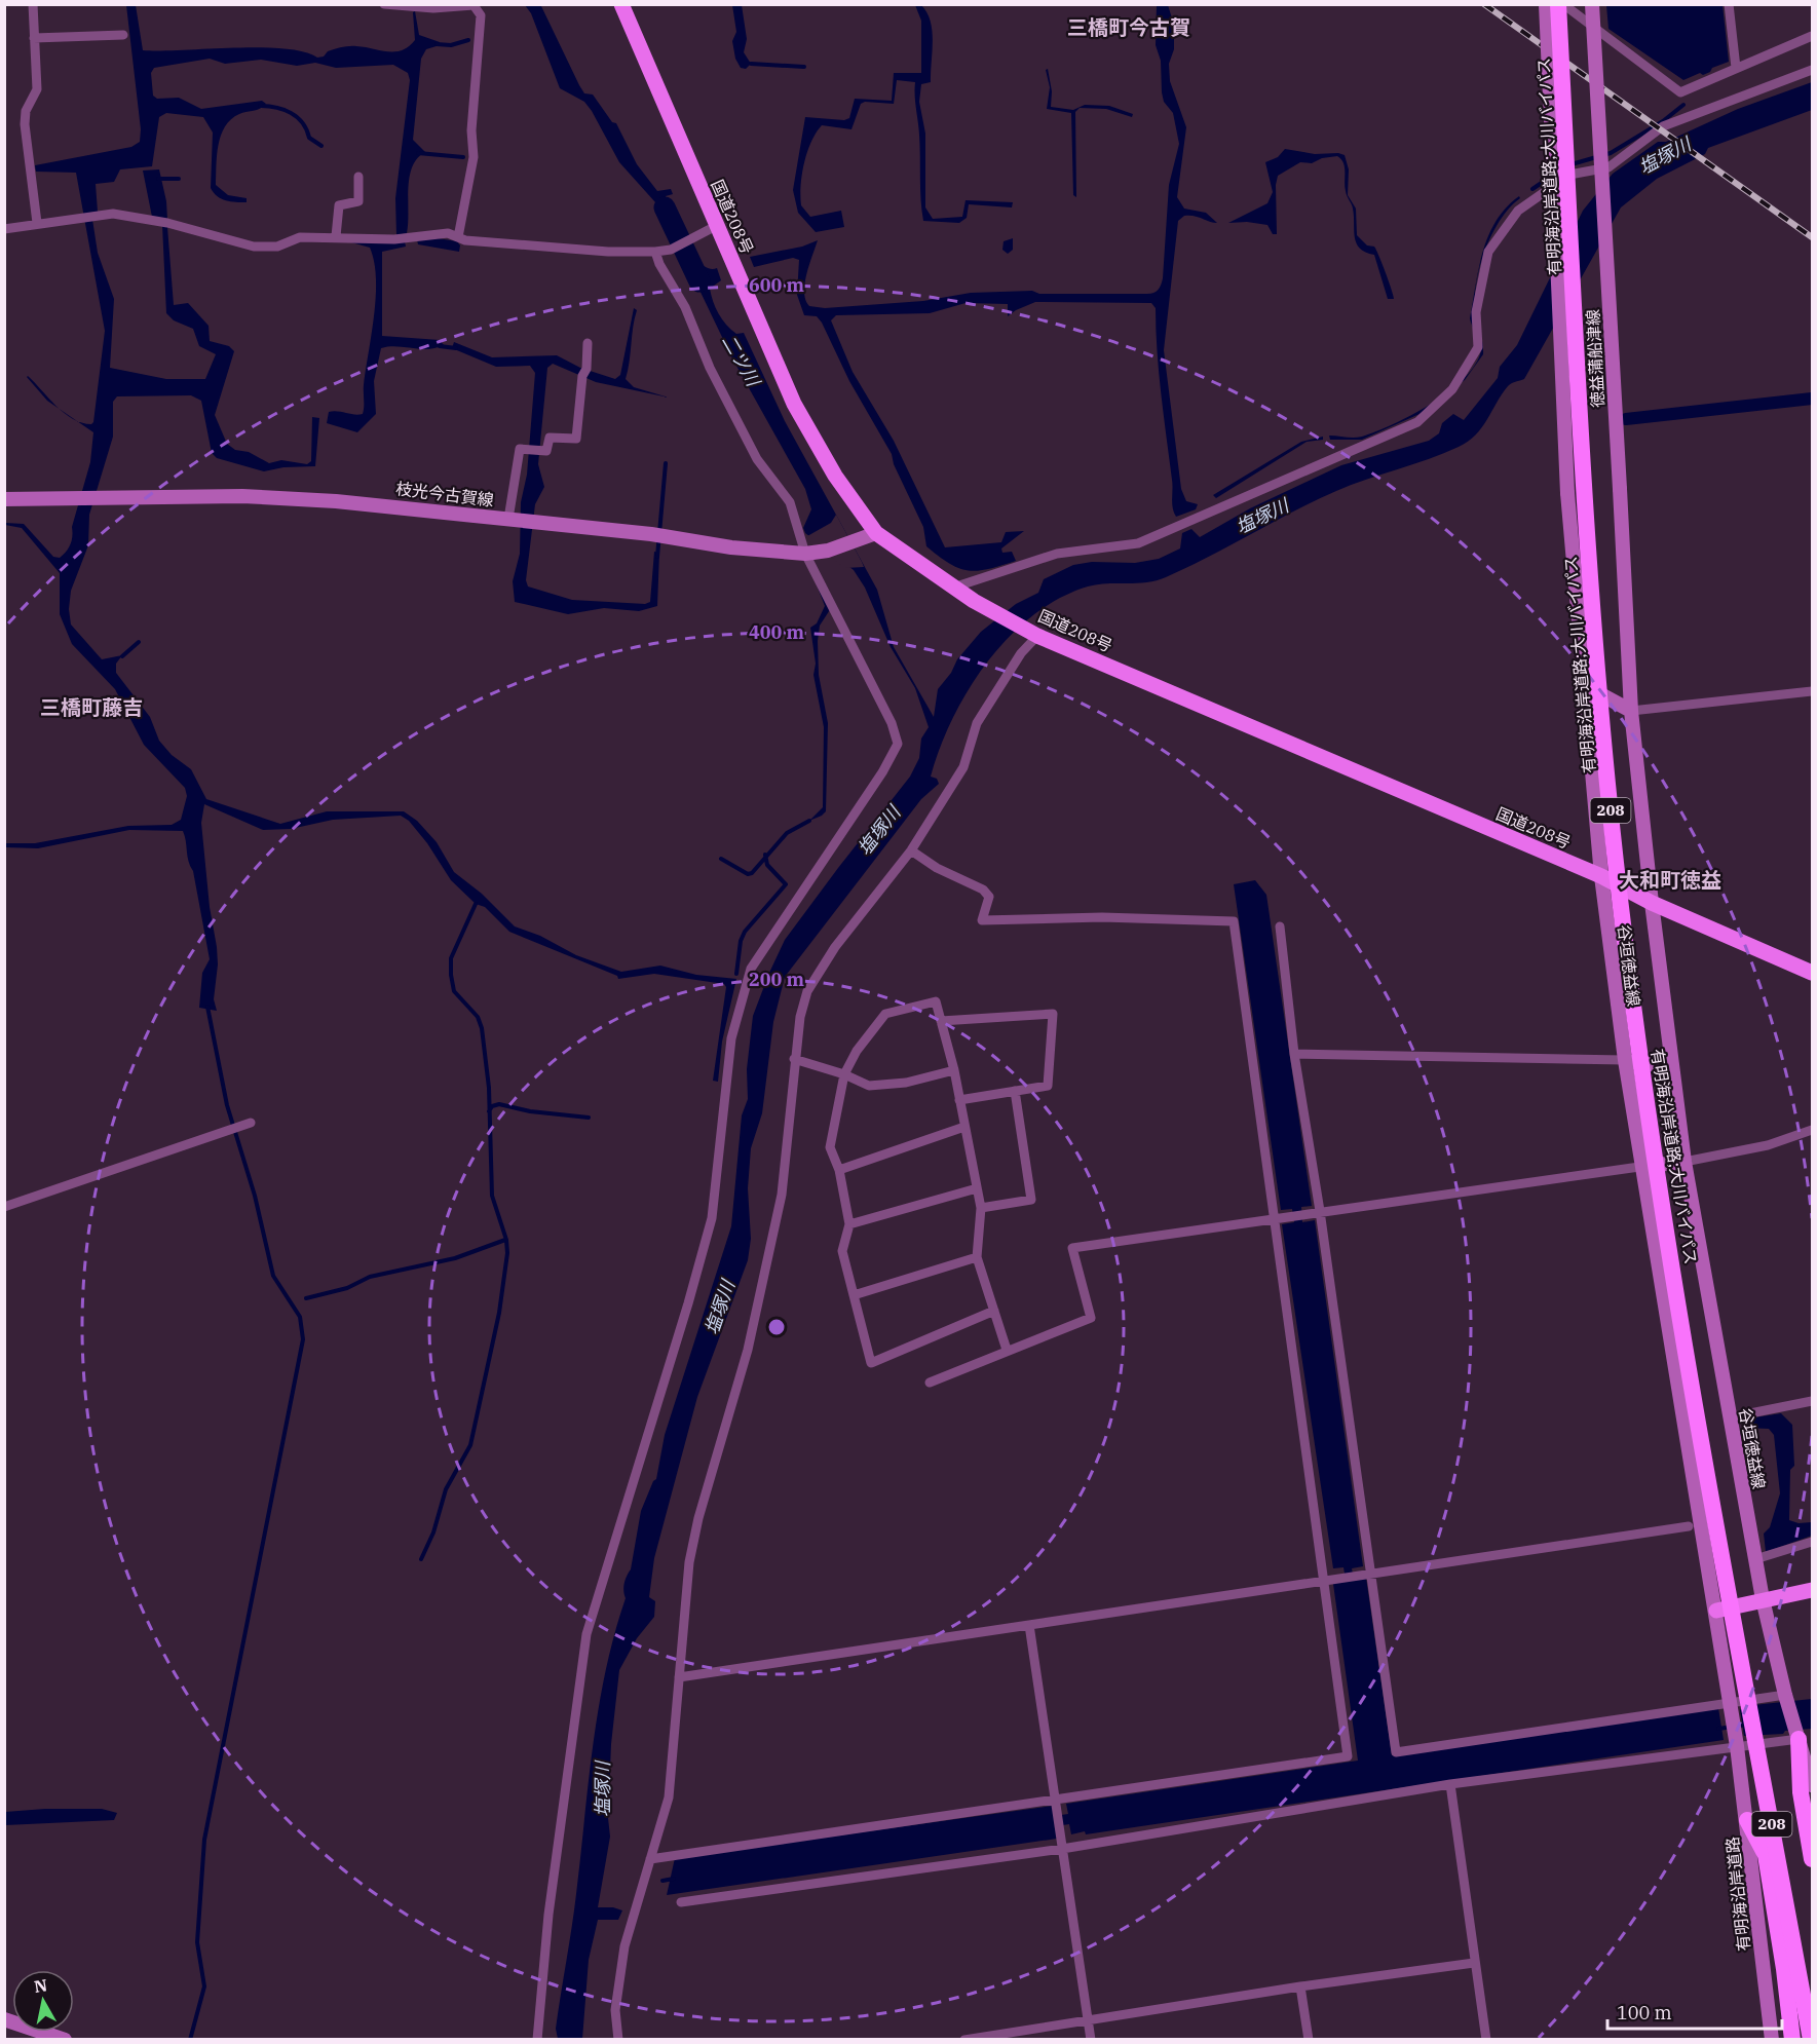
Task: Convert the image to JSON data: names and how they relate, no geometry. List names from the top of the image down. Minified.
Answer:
{"streets":{"highway":["有明海沿岸道路;大川バイパス","国道208号","208"],"main road":["徳益蒲船津線","枝光今古賀線","谷垣徳益線","有明海沿岸道路"]},"crossings":[["有明海沿岸道路;大川バイパス","208"],["有明海沿岸道路;大川バイパス","谷垣徳益線"],["国道208号","徳益蒲船津線"],["国道208号","枝光今古賀線"],["国道208号","谷垣徳益線"],["徳益蒲船津線","谷垣徳益線"],["208","谷垣徳益線"],["谷垣徳益線","有明海沿岸道路"]],"districts":["三橋町今古賀","三橋町藤吉","大和町徳益"],"water":["塩塚川","二ツ川"],"scale_bar":"100 m","north":"top","rings":["600 m","400 m","200 m"]}
